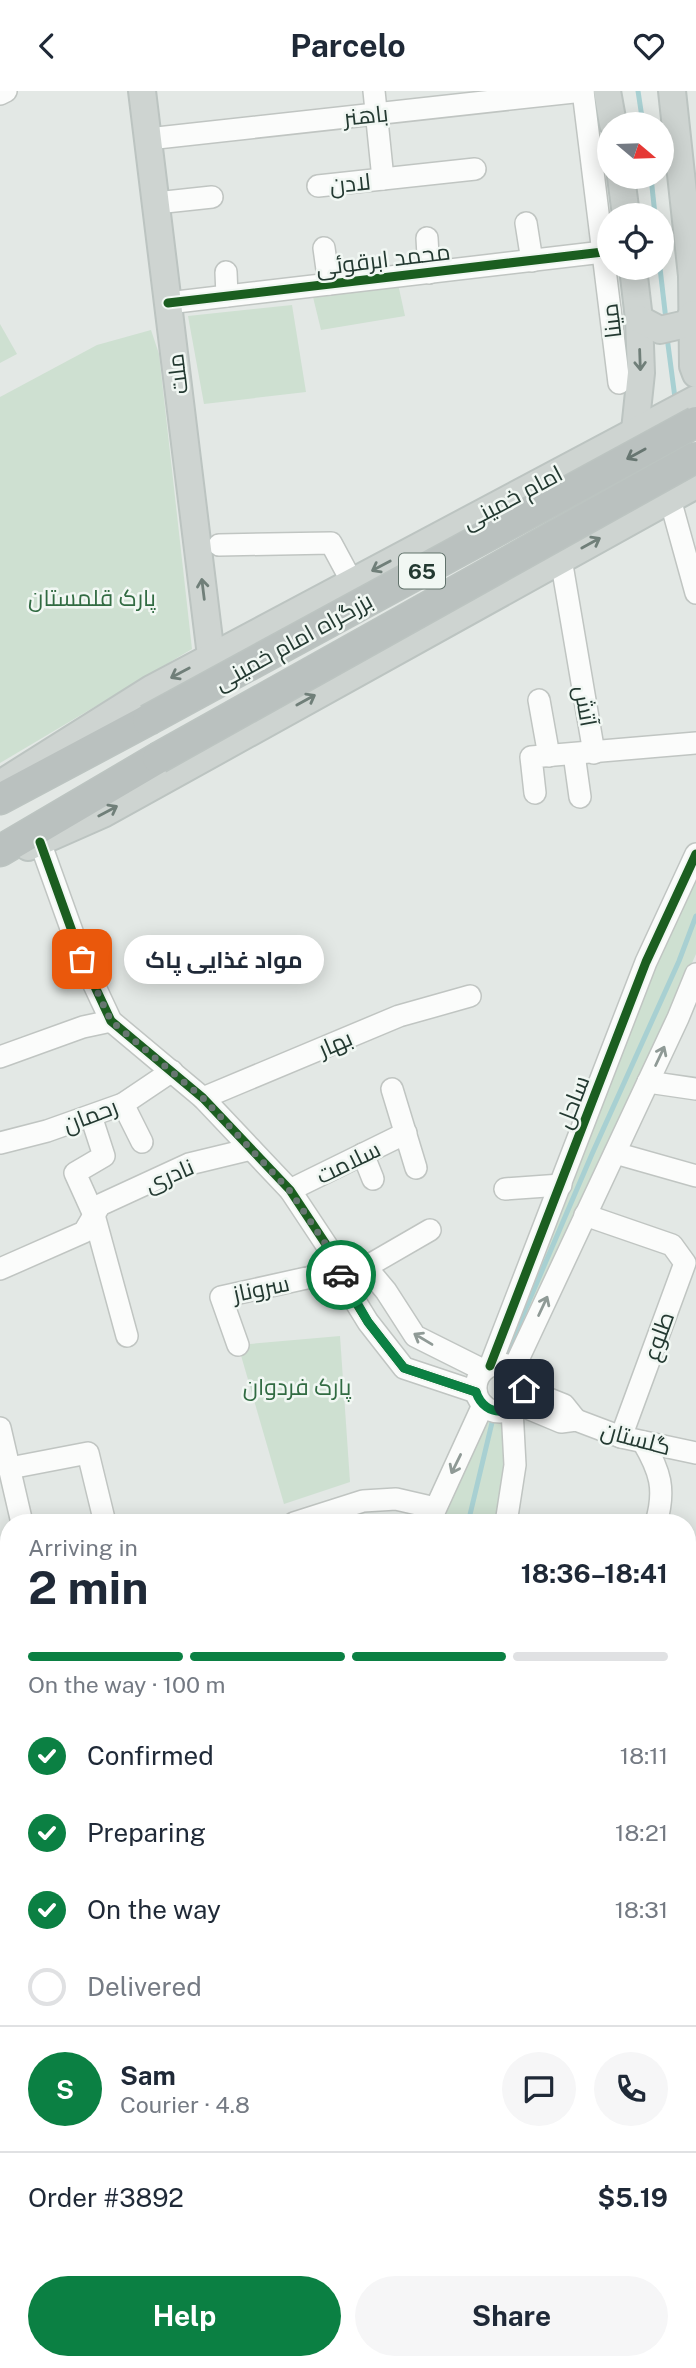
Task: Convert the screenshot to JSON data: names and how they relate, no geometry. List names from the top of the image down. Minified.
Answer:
{"streets":{"highway":["65","بزرگراه امام خمینی"],"main road":["ملت","امام خمینی"],"street":["باهنر","لادن","محمد ابرقوئی","مینا","آتش","بهار","ساحل","رحمان","سلامت","نادری","سروناز","طلوع","گلستان"]},"crossings":[["باهنر","مینا"],["باهنر","ملت"],["محمد ابرقوئی","ملت"],["ملت","امام خمینی"],["ساحل","گلستان"],["طلوع","گلستان"]],"one_way":["ملت"],"parks":["پارک قلمستان","پارک فردوان"],"places":["مواد غذایی پاک"],"north":"right","page":{"header":"Parcelo","bubble":"مواد غذایی پاک","heading":["2 min","Arriving in","18:36–18:41"],"panel":["Sam","Courier · 4.8","Order #3892","$5.19"],"bar":"On the way · 100 m","list":[["Confirmed","18:11"],["Preparing","18:21"],["On the way","18:31"],"Delivered"],"round":"S","buttons":["Help","Share"]}}
